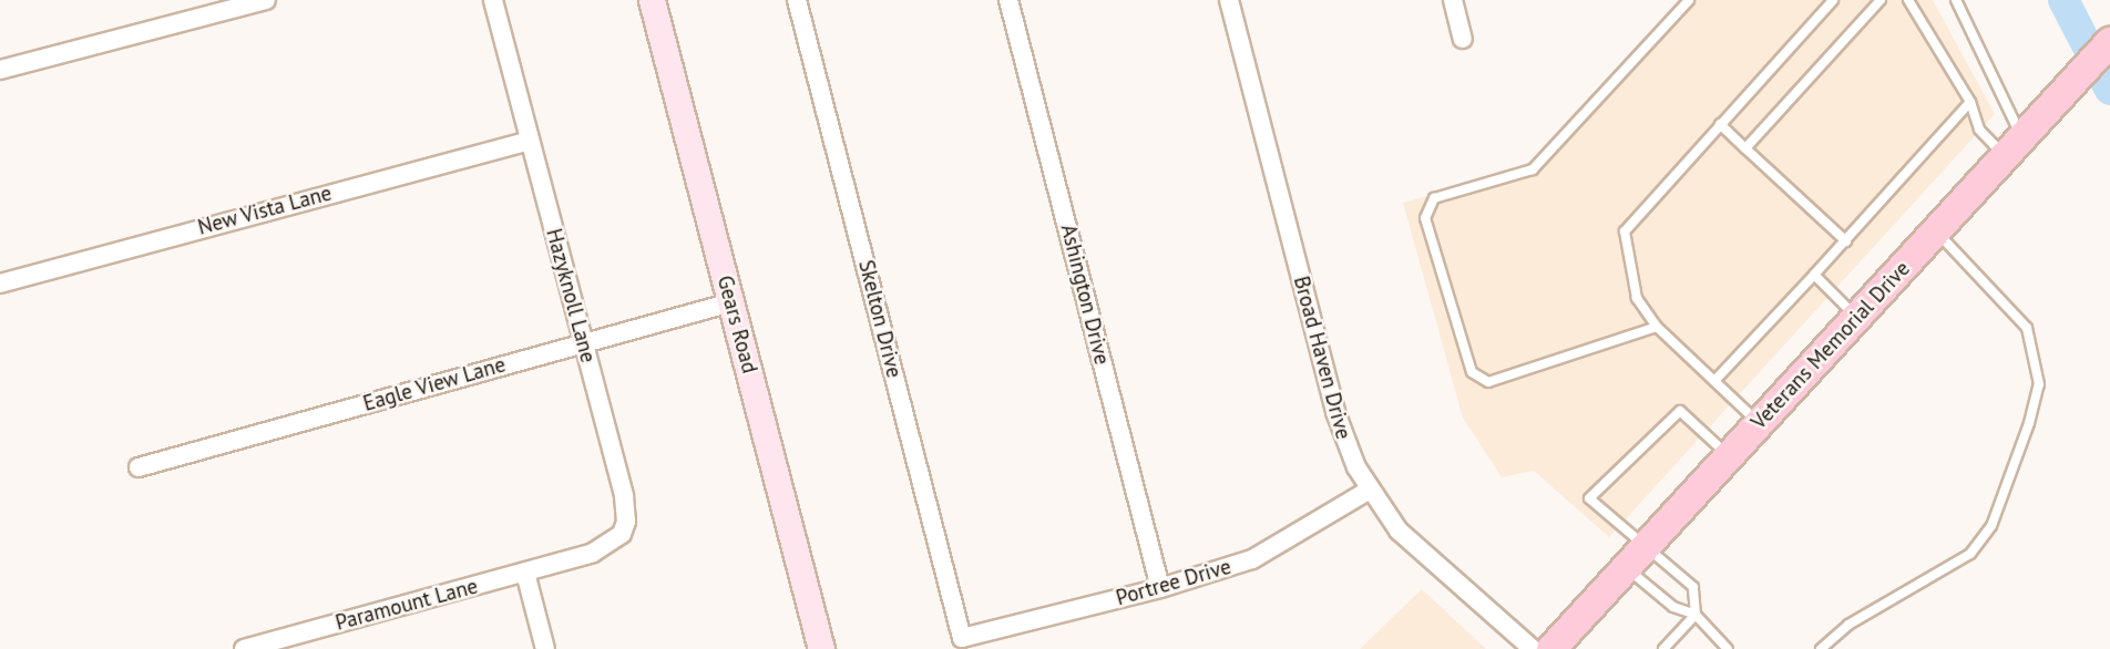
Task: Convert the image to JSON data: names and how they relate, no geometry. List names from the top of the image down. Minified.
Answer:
{"streets":{"main road":["Gears Road","Veterans Memorial Drive"],"street":["New Vista Lane","Ashington Drive","Hazyknoll Lane","Skelton Drive","Broad Haven Drive","Eagle View Lane","Portree Drive","Paramount Lane"]},"crossings":[["New Vista Lane","Hazyknoll Lane"],["Ashington Drive","Portree Drive"],["Hazyknoll Lane","Eagle View Lane"],["Hazyknoll Lane","Paramount Lane"],["Skelton Drive","Portree Drive"],["Gears Road","Eagle View Lane"],["Broad Haven Drive","Portree Drive"]]}
